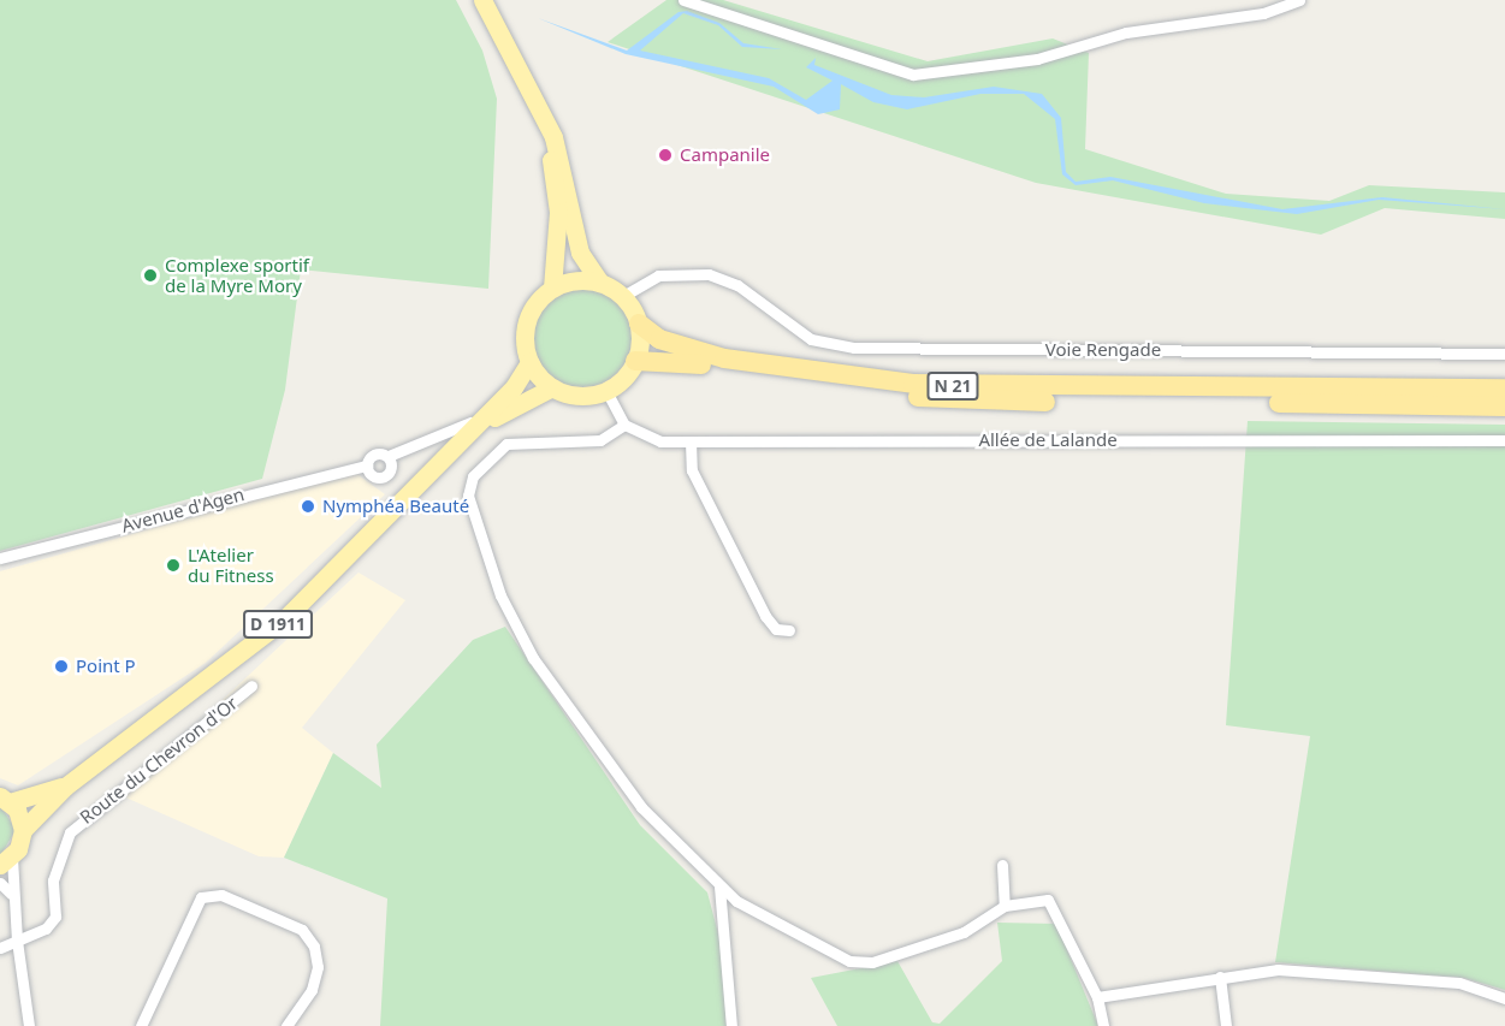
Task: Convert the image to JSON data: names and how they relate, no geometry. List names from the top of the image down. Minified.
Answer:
{"streets":{"highway":["N 21"],"main road":["D 1911"],"street":["Voie Rengade","Allée de Lalande","Avenue d'Agen","Route du Chevron d'Or"]},"crossings":[["Voie Rengade","N 21"],["Voie Rengade","D 1911"],["N 21","D 1911"]],"places":["Campanile","Complexe sportif de la Myre Mory","Nymphéa Beauté","L'Atelier du Fitness","Point P"]}
